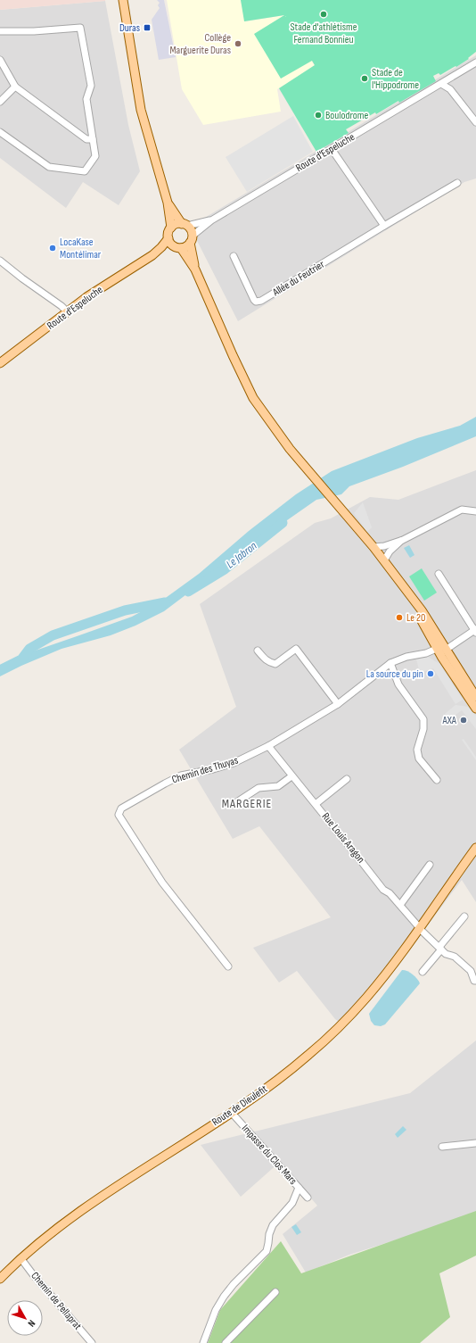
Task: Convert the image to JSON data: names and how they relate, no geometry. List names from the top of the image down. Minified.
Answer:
{"streets":{"main road":["Route d'Espeluche","Route de Dieulefit"],"street":["Allée du Feutrier","Chemin des Thuyas","Rue Louis Aragon","Impasse du Clos Mars","Chemin de Pellaprat"]},"crossings":[["Chemin des Thuyas","Rue Louis Aragon"],["Rue Louis Aragon","Route de Dieulefit"],["Route de Dieulefit","Impasse du Clos Mars"],["Route de Dieulefit","Chemin de Pellaprat"]],"districts":["MARGERIE"],"water":["Le Jabron"],"places":{"other":["Stade d'athlétisme Fernand Bonnieu","Collège Marguerite Duras","Stade de l'Hippodrome","Boulodrome","LocaKase Montélimar","Le 20","La source du pin","AXA"],"transit":["Duras"]},"north":"bottom right"}
